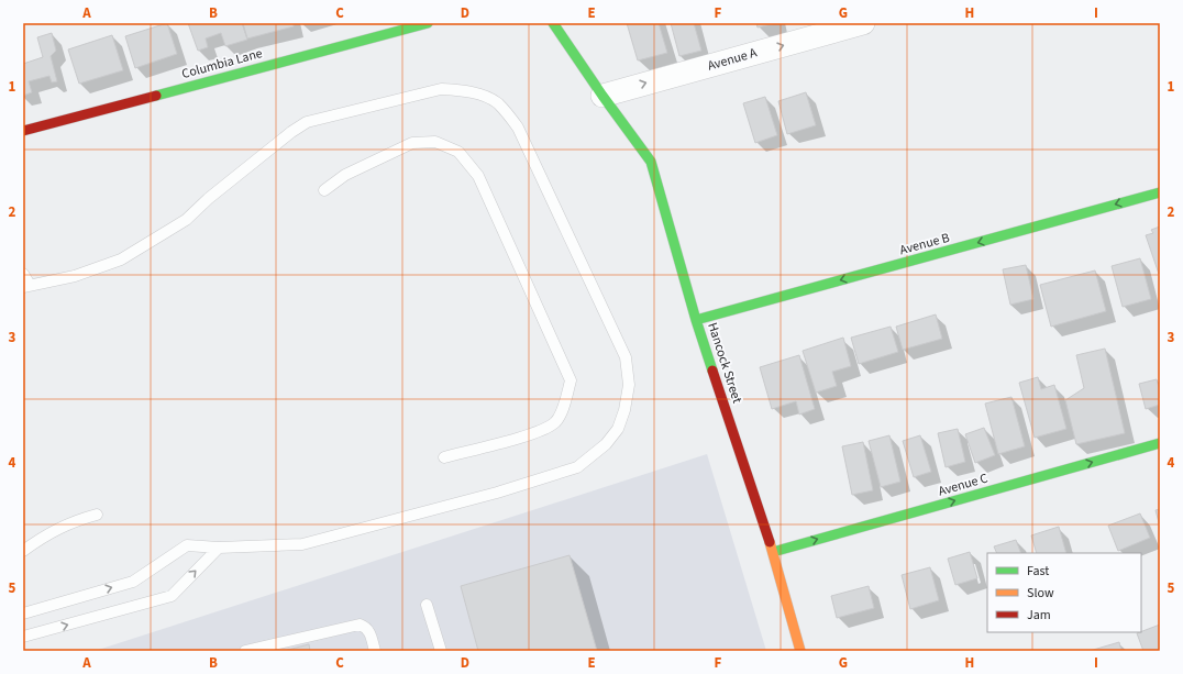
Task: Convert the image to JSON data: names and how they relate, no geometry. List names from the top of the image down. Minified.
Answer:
{"streets":{"street":["Avenue A","Columbia Lane","Avenue B","Hancock Street","Avenue C"]},"crossings":[["Avenue A","Hancock Street"],["Avenue B","Hancock Street"],["Hancock Street","Avenue C"]],"one_way":["Avenue A","Avenue B","Avenue C"],"legend":["Fast","Slow","Jam"],"grid":{"columns":["A","B","C","D","E","F","G","H","I"],"rows":["1","2","3","4","5"]}}
